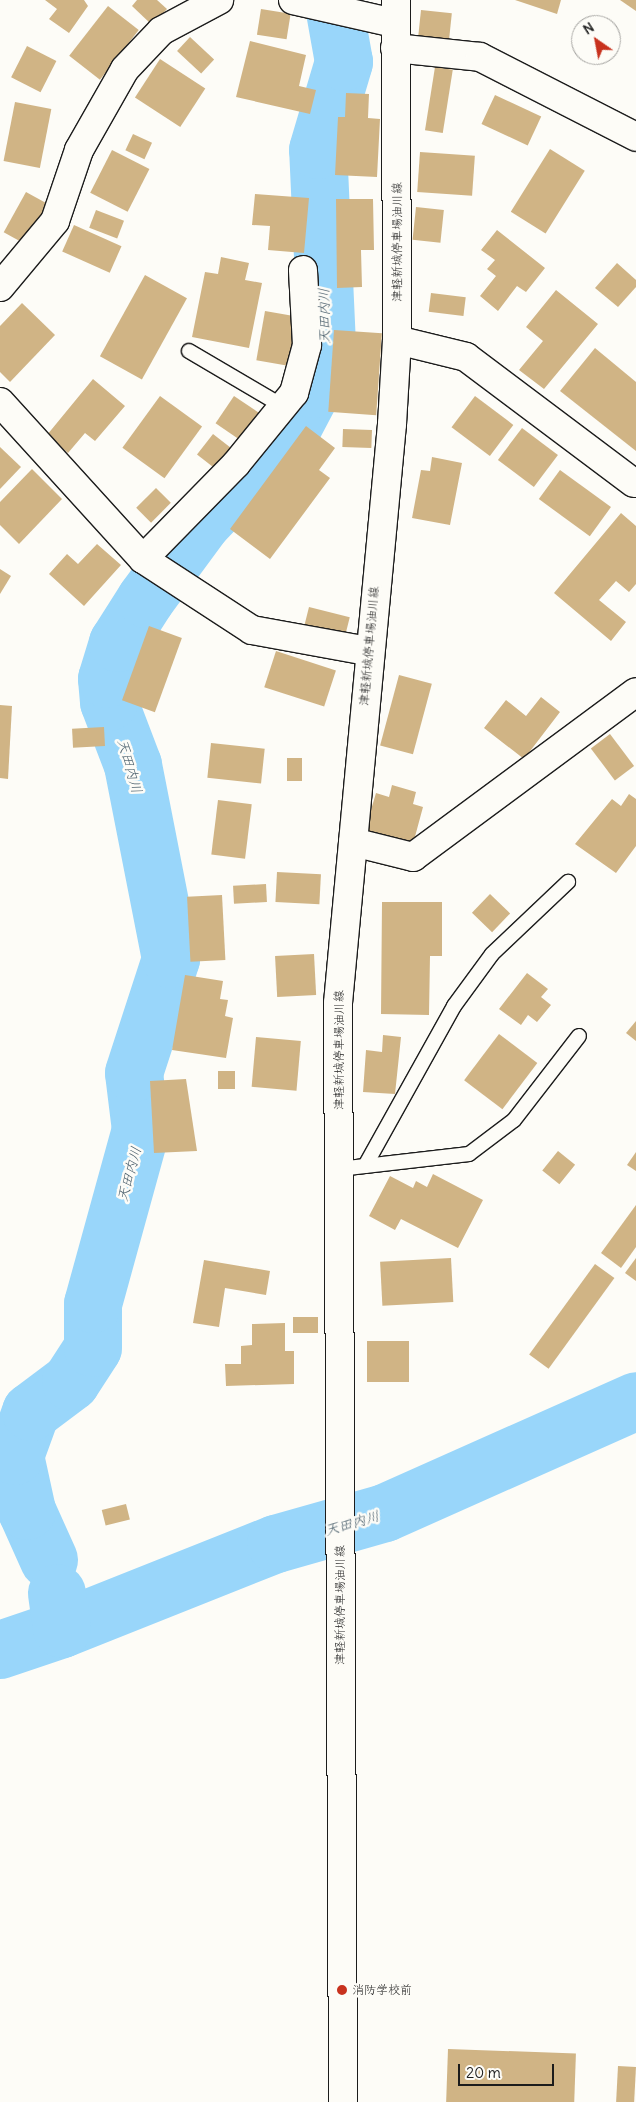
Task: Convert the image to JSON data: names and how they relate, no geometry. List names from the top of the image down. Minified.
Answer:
{"streets":{"street":["津軽新城停車場油川線"]},"water":["天田内川"],"places":["消防学校前"],"scale_bar":"20 m","north":"top left"}
